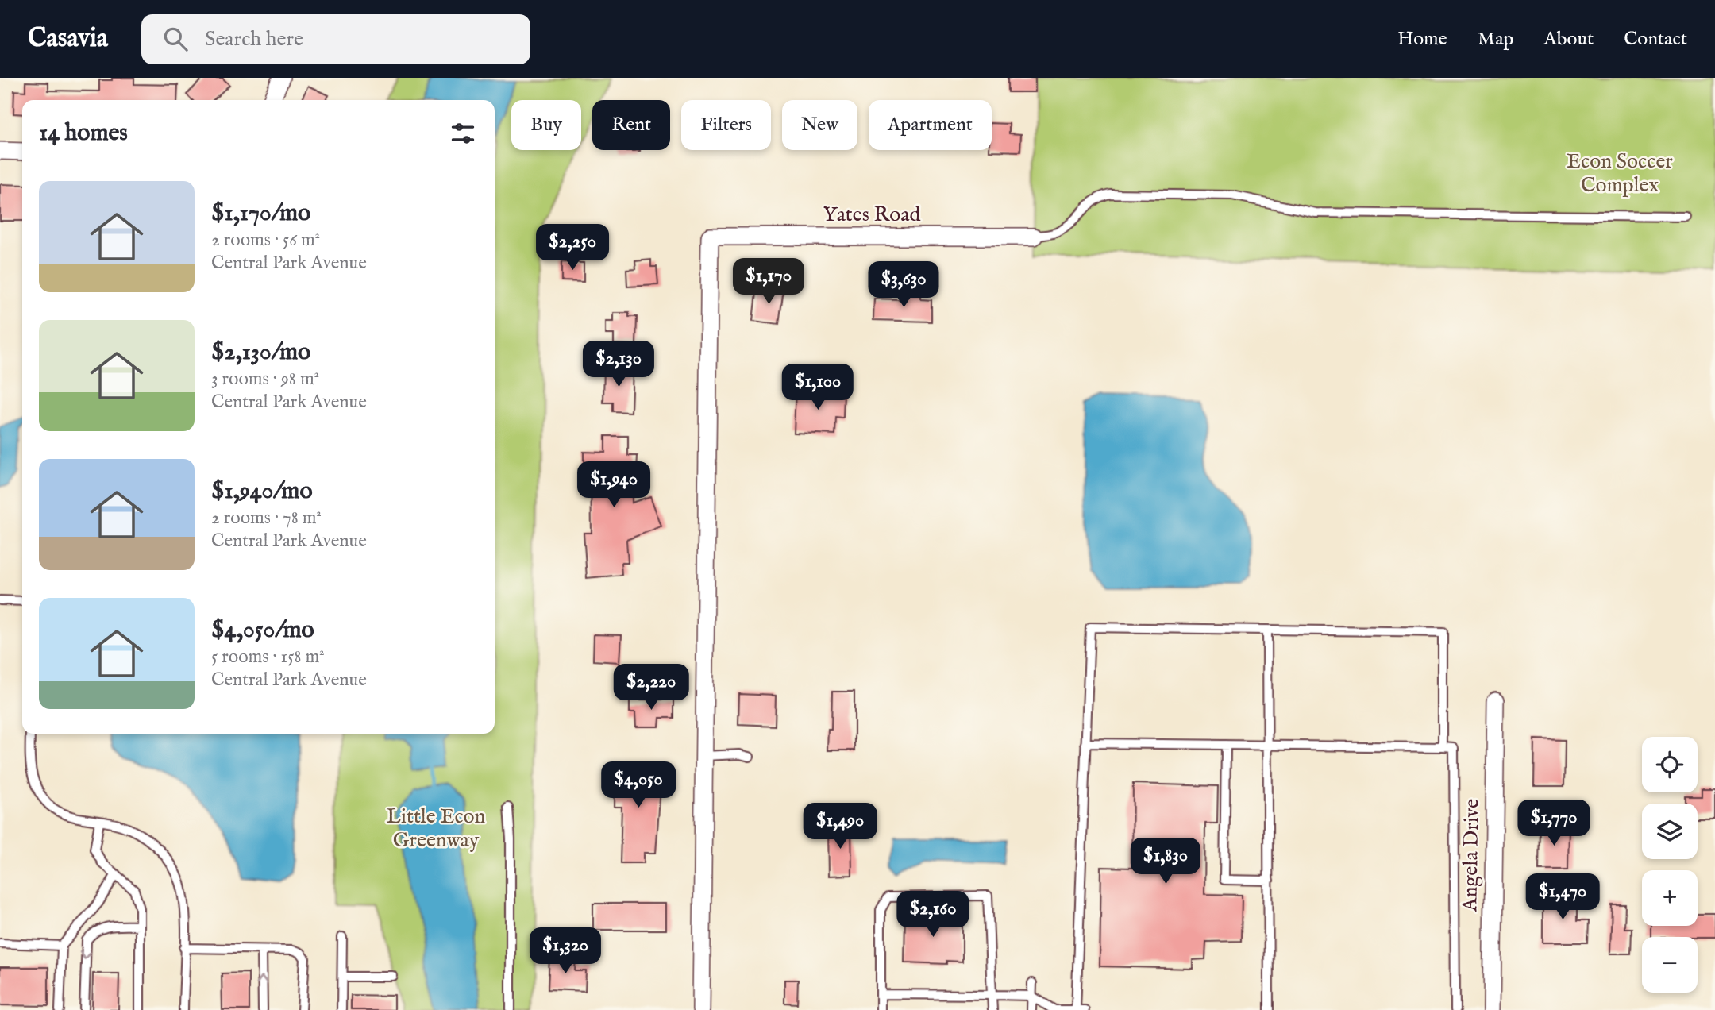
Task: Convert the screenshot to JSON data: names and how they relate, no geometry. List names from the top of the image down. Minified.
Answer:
{"streets":{"street":["Yates Road","Angela Drive"]},"parks":["Econ Soccer Complex","Little Econ Greenway"],"page":{"header":"Casavia","search":"Search here","nav":["Home","Map","About","Contact"],"chip":["Buy","Rent","Filters","New","Apartment"],"heading":"14 homes","list":[{"name":"$1,170/mo","note":"2 rooms · 56 m² · Central Park Avenue"},{"name":"$2,130/mo","note":"3 rooms · 98 m² · Central Park Avenue"},{"name":"$1,940/mo","note":"2 rooms · 78 m² · Central Park Avenue"},{"name":"$4,050/mo","note":"5 rooms · 158 m² · Central Park Avenue"}],"price":["$2,250","$1,170","$3,630","$2,130","$1,100","$1,940","$2,220","$4,050","$1,770","$1,490","$1,830","$1,470","$2,160","$1,320"],"map_buttons":["+","−"]}}
